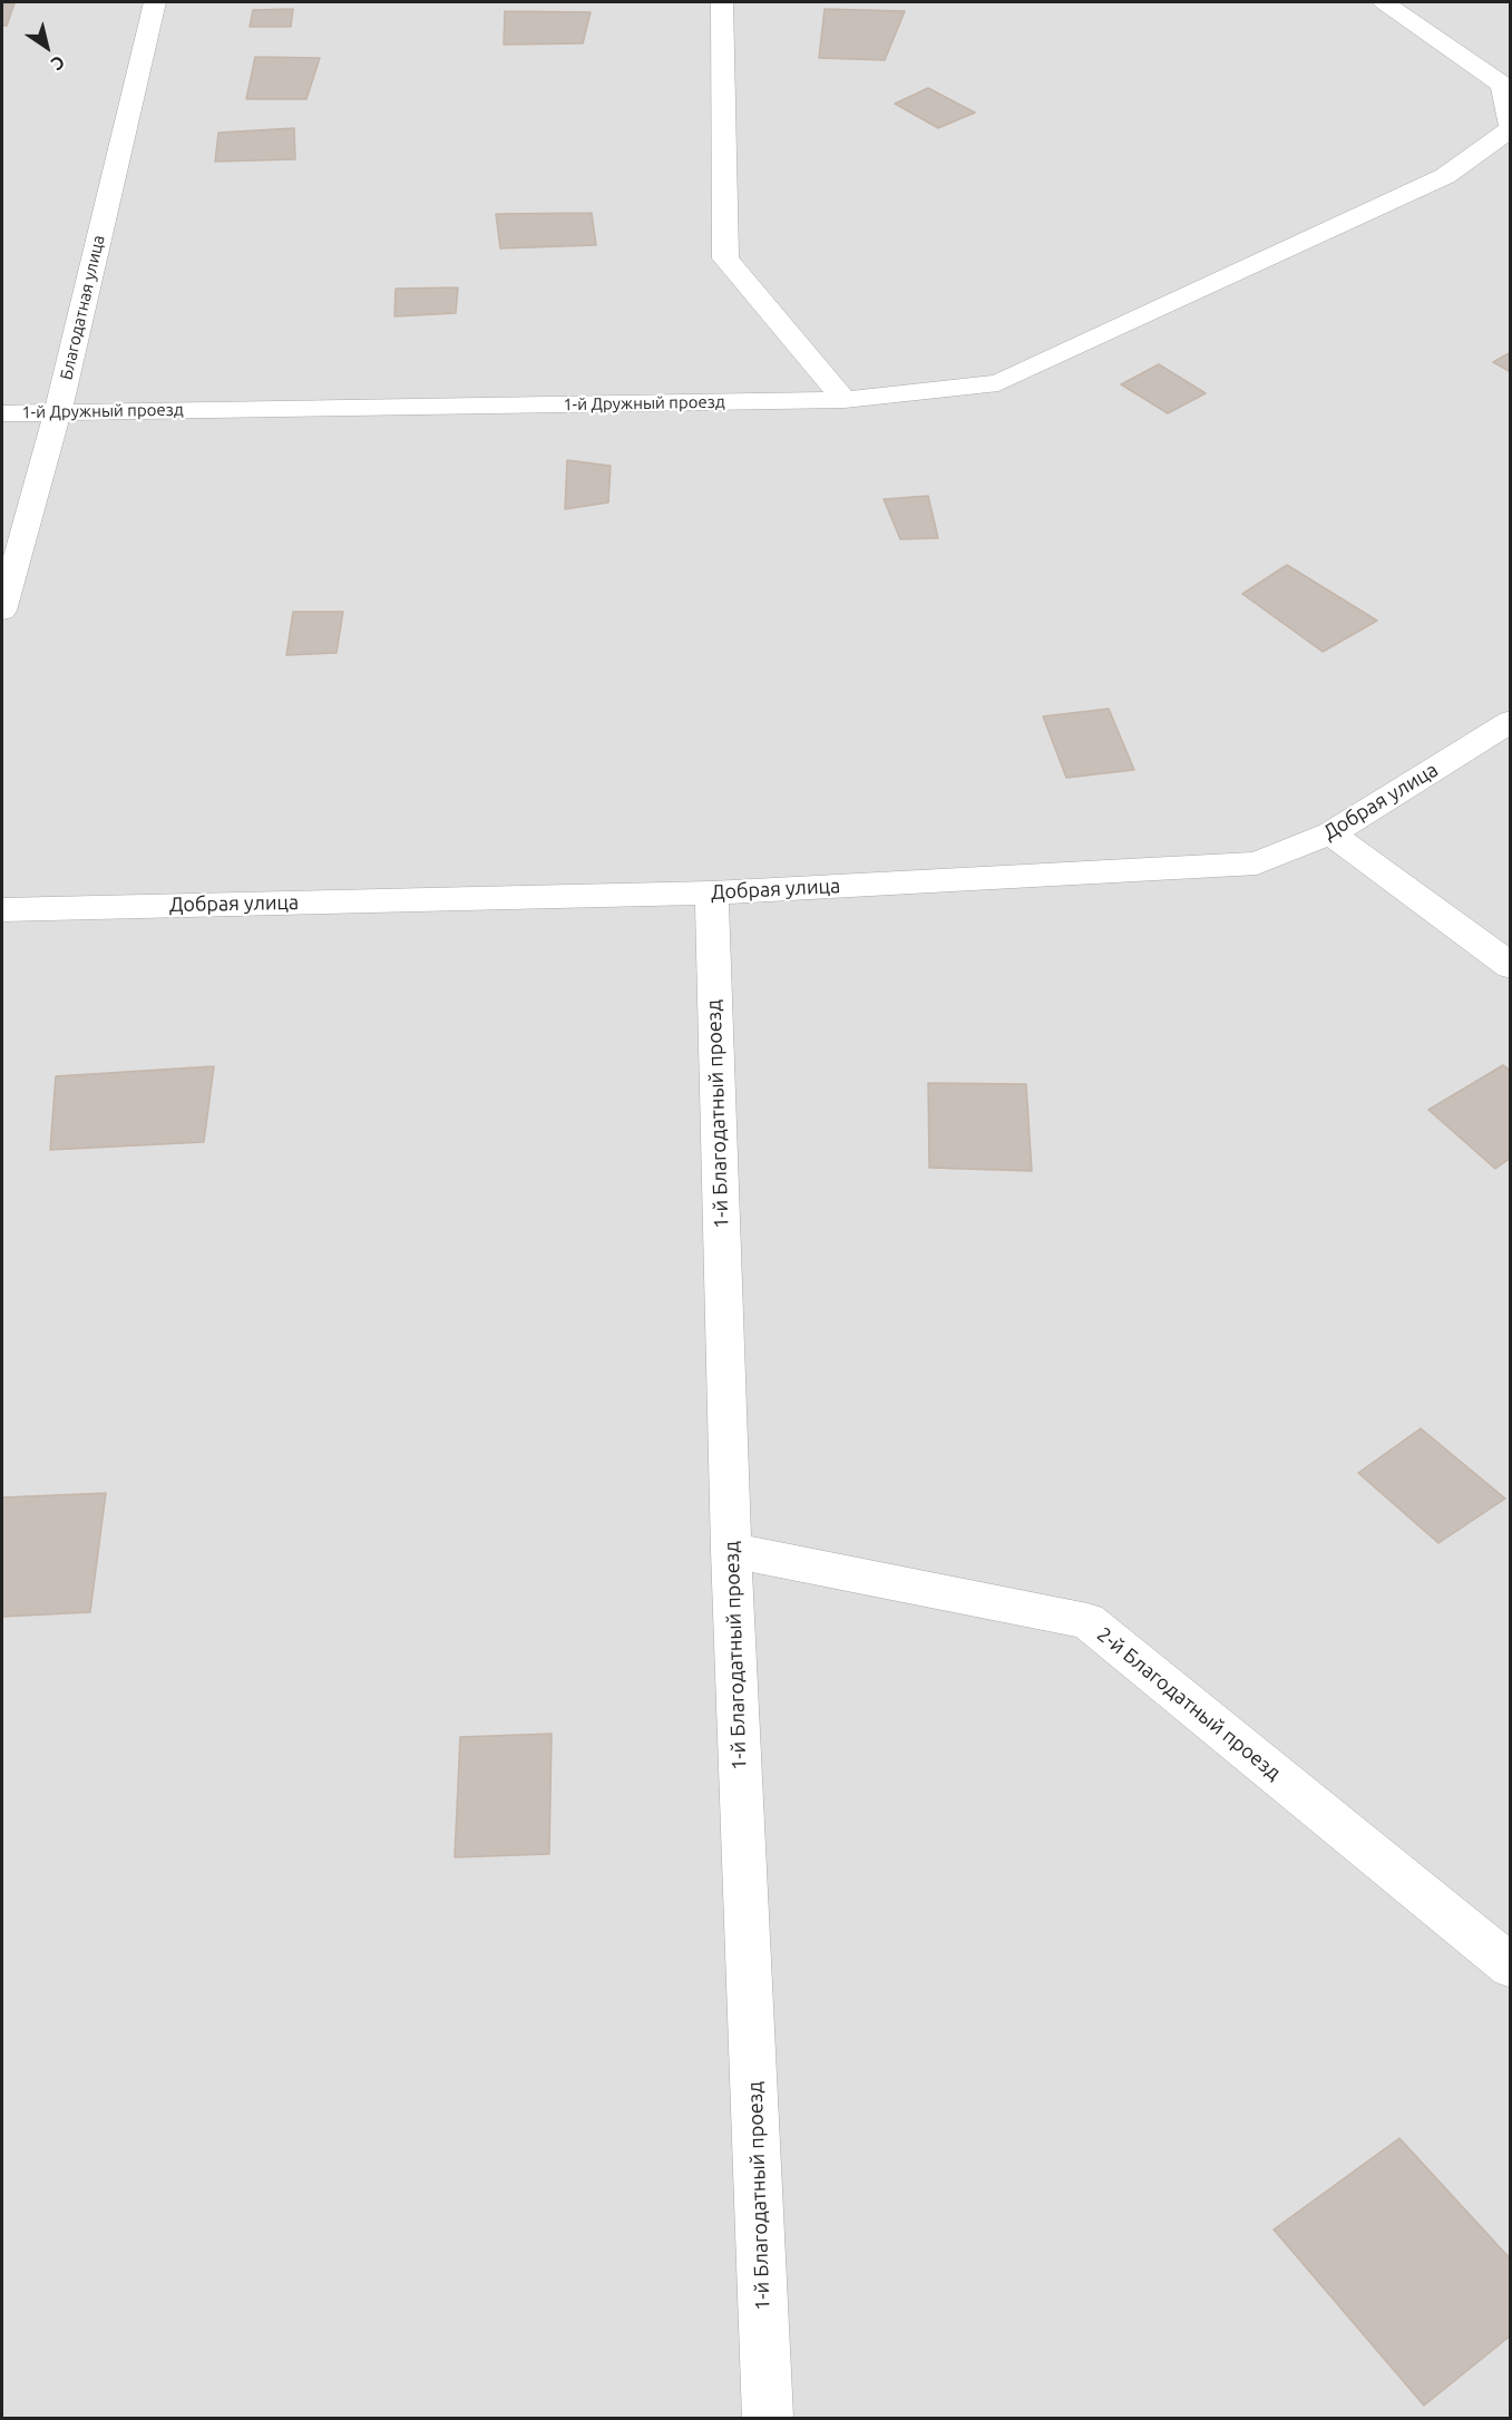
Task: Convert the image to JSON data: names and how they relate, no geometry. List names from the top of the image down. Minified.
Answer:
{"streets":{"street":["Благодатная улица","1-й Дружный проезд","Добрая улица","1-й Благодатный проезд","2-й Благодатный проезд"]},"crossings":[["Благодатная улица","1-й Дружный проезд"],["Добрая улица","1-й Благодатный проезд"],["1-й Благодатный проезд","2-й Благодатный проезд"]],"north":"bottom right"}
